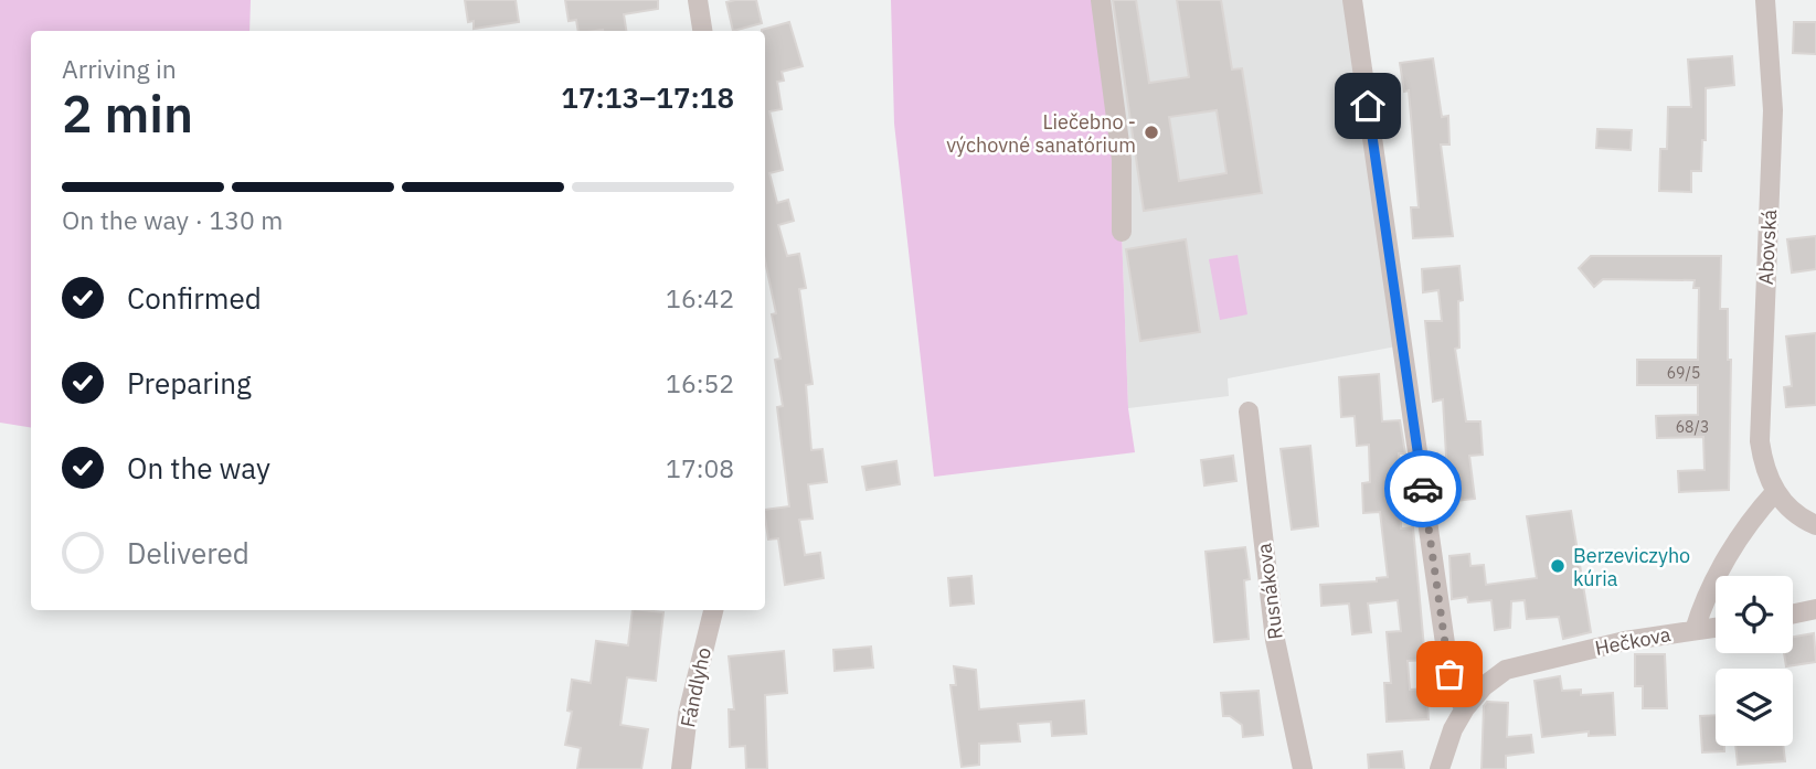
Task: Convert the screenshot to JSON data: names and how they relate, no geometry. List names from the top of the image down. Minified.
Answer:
{"streets":{"street":["Abovská","Rusnákova","Hečkova","Fándlyho"]},"crossings":[["Abovská","Hečkova"]],"places":["Liečebno - výchovné sanatórium","Berzeviczyho kúria"],"house_numbers":["69/5","68/3"],"page":{"heading":["2 min","Arriving in","17:13–17:18"],"bar":"On the way · 130 m","list":[["Confirmed","16:42"],["Preparing","16:52"],["On the way","17:08"],"Delivered"]}}
